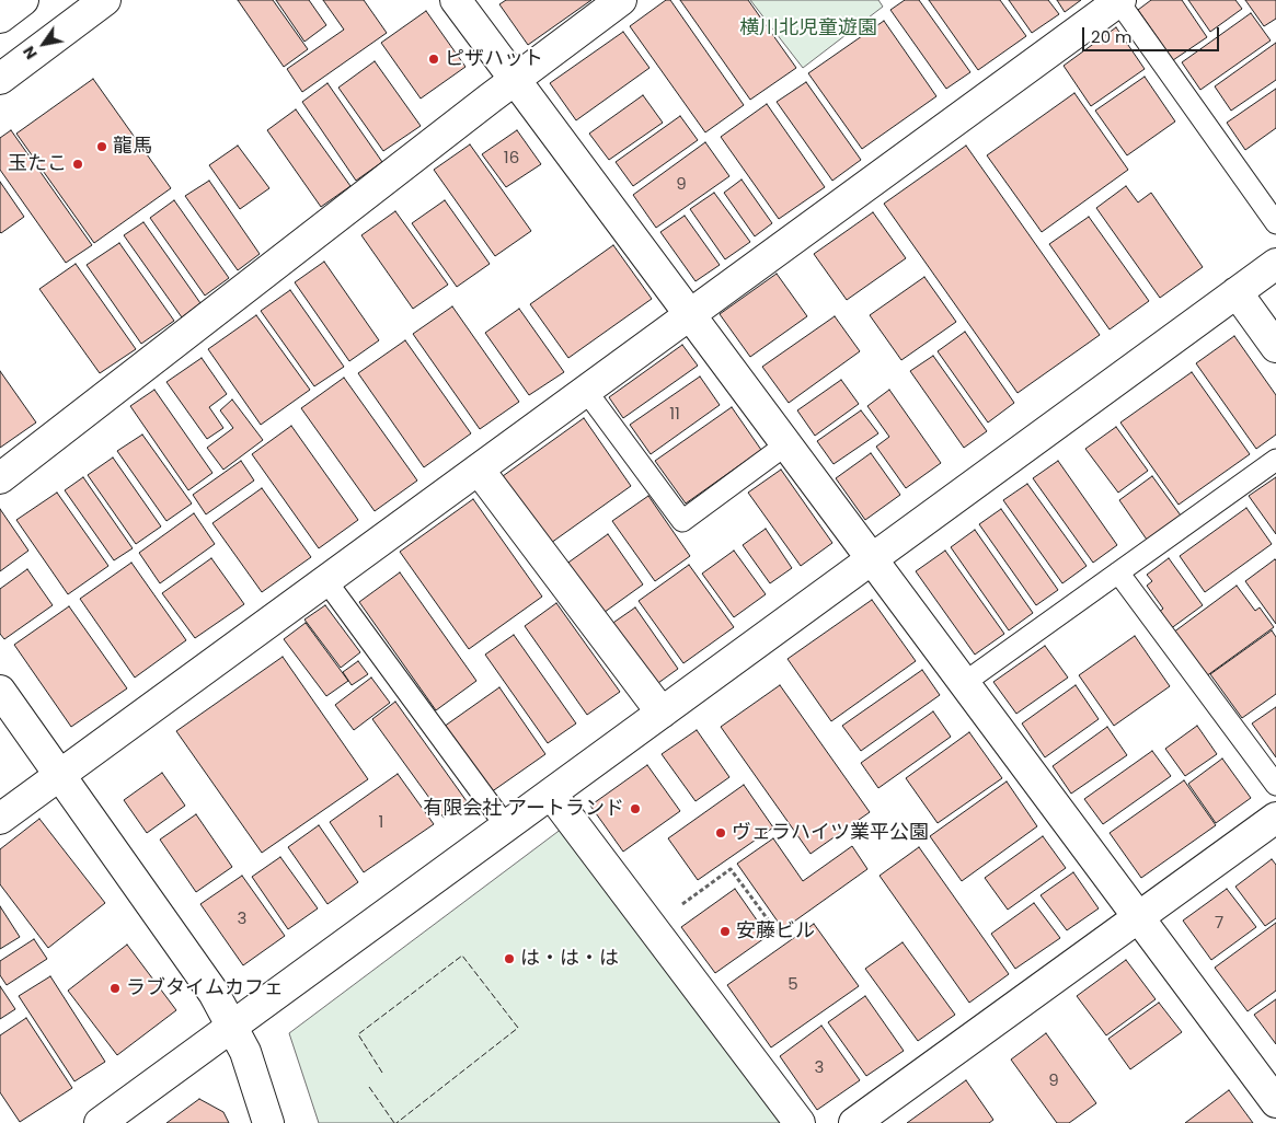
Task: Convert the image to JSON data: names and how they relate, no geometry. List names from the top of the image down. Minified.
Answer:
{"parks":["横川北児童遊園"],"places":["ピザハット","龍馬","玉たこ","有限会社 アートランド","ヴェラハイツ業平公園","安藤ビル","は・は・は","ラブタイムカフェ"],"house_numbers":["16","9","11","1","3","7","5","3","9"],"scale_bar":"20 m","north":"bottom left"}
